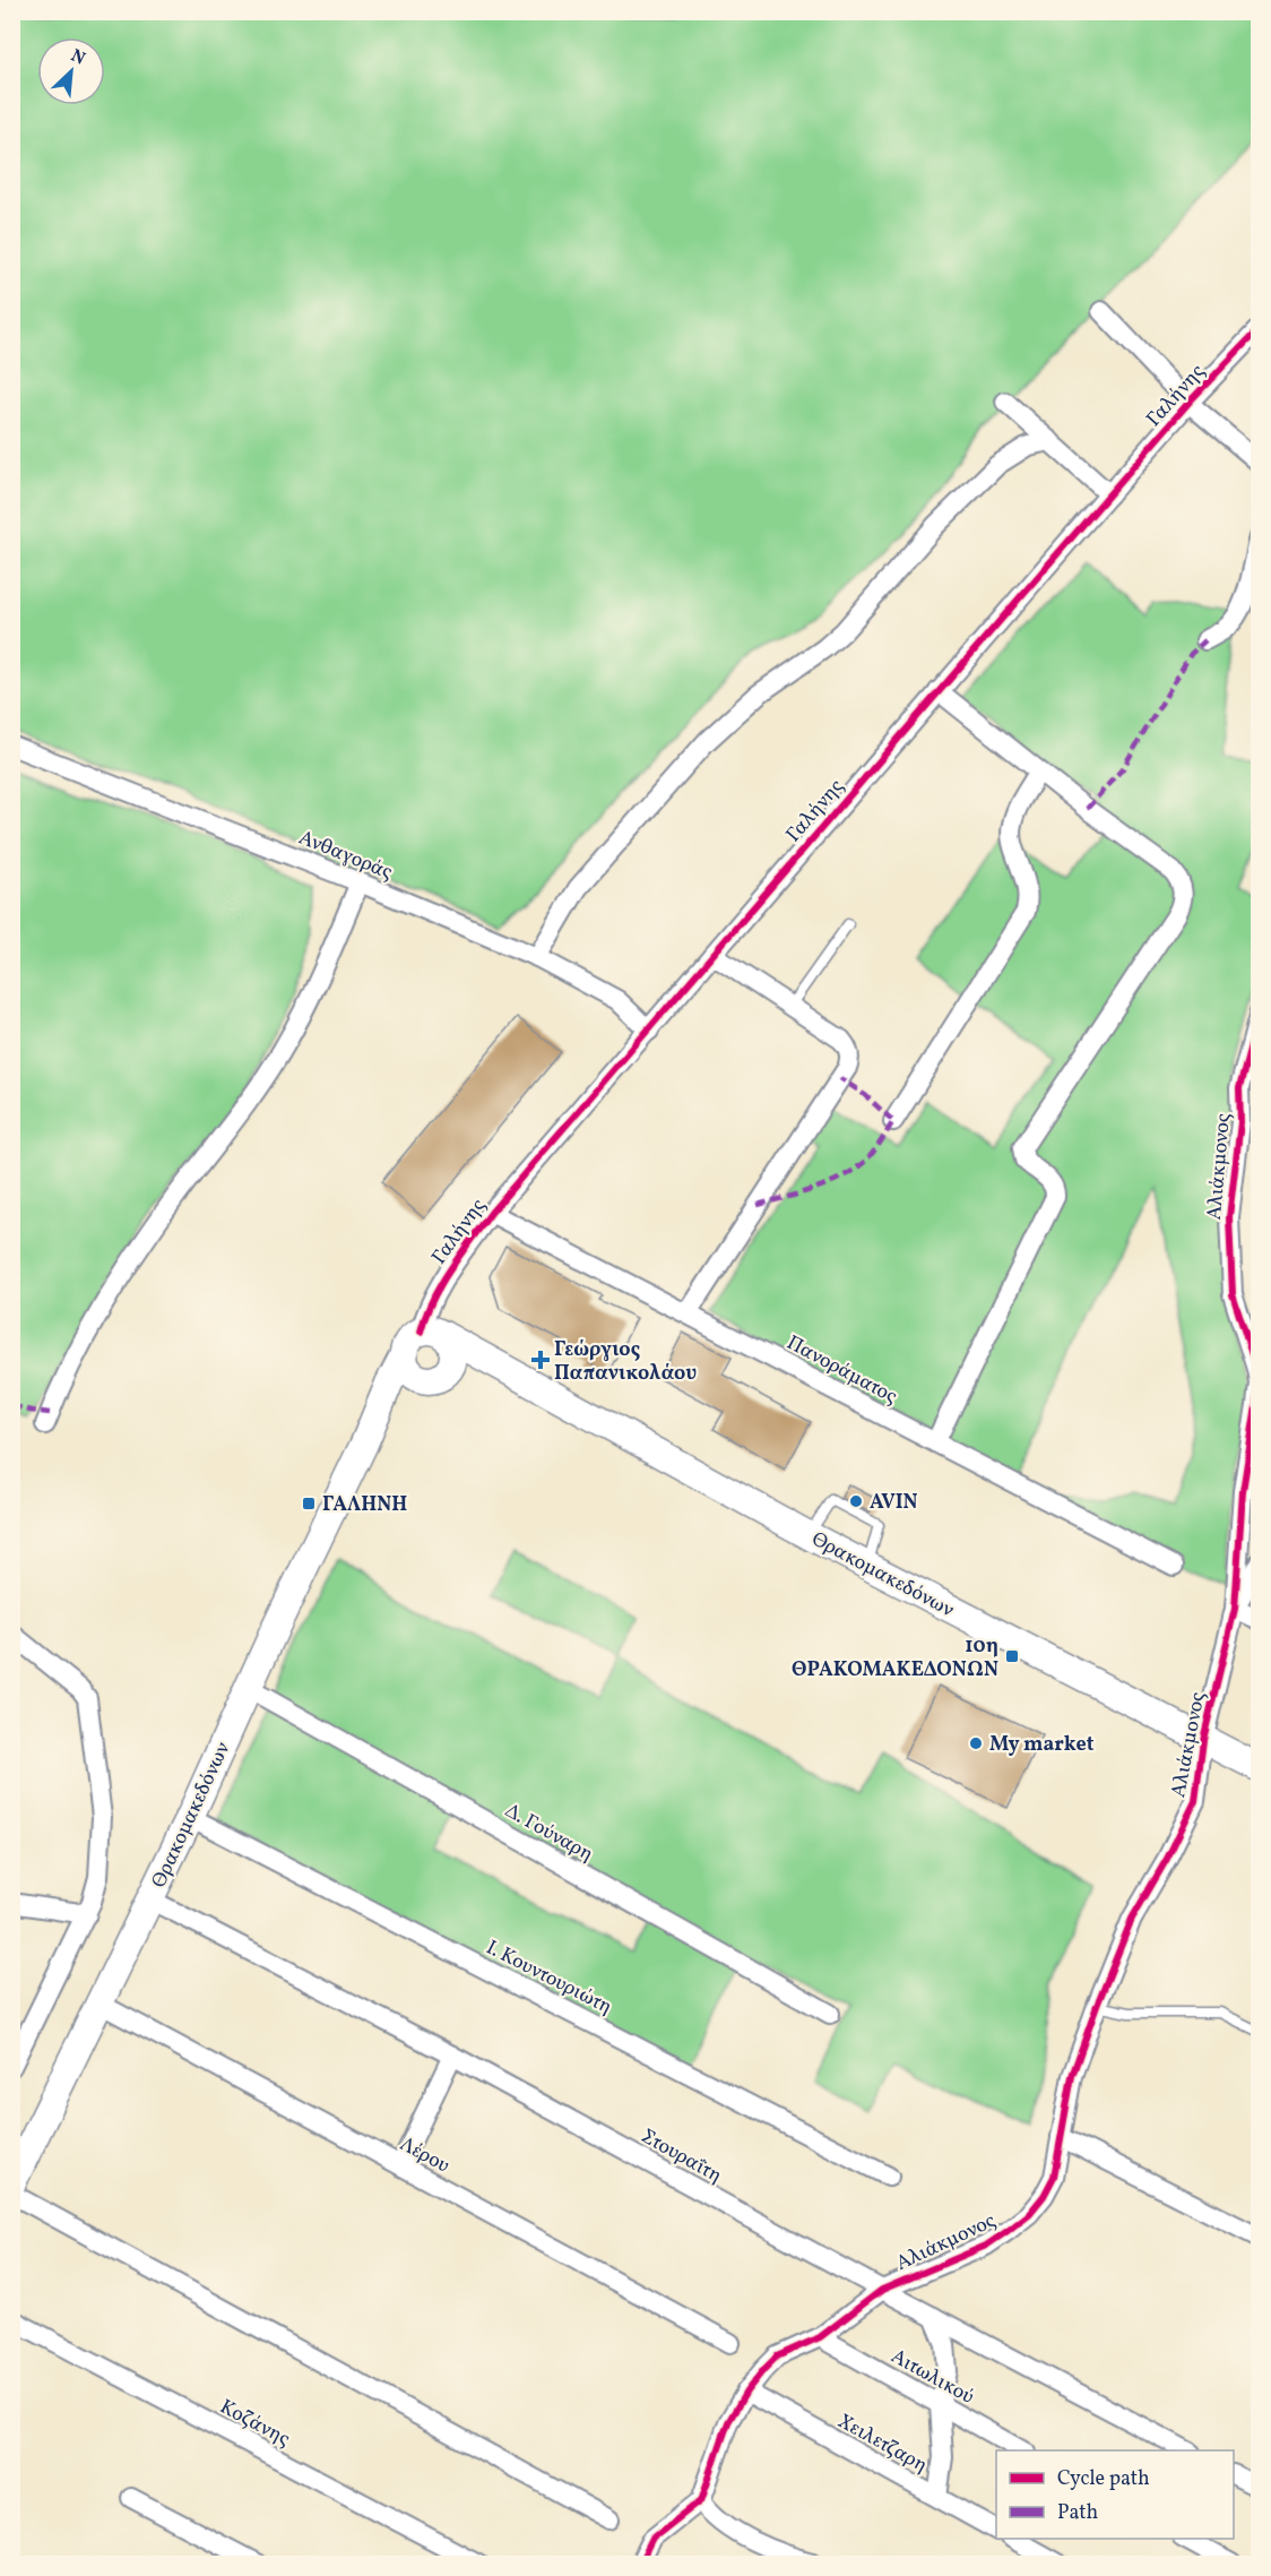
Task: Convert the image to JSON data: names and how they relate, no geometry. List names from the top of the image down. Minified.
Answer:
{"streets":{"main road":["Θρακομακεδόνων"],"street":["Γαλήνης","Ανθαγοράς","Αλιάκμονος","Πανοράματος","Δ. Γούναρη","Ι. Κουντουριώτη","Λέρου","Στουραΐτη","Αιτωλικού","Κοζάνης","Χειλετζαρη"]},"crossings":[["Γαλήνης","Ανθαγοράς"],["Γαλήνης","Πανοράματος"],["Γαλήνης","Θρακομακεδόνων"],["Αλιάκμονος","Θρακομακεδόνων"],["Αλιάκμονος","Στουραΐτη"],["Αλιάκμονος","Αιτωλικού"],["Αλιάκμονος","Χειλετζαρη"],["Θρακομακεδόνων","Δ. Γούναρη"],["Θρακομακεδόνων","Ι. Κουντουριώτη"],["Θρακομακεδόνων","Λέρου"],["Θρακομακεδόνων","Στουραΐτη"]],"places":{"health":["Γεώργιος Παπανικολάου"],"other":["AVIN","My market"],"transit":["ΓΑΛΗΝΗ","10η ΘΡΑΚΟΜΑΚΕΔΟΝΩΝ"]},"legend":["Cycle path","Path"],"north":"top right"}
